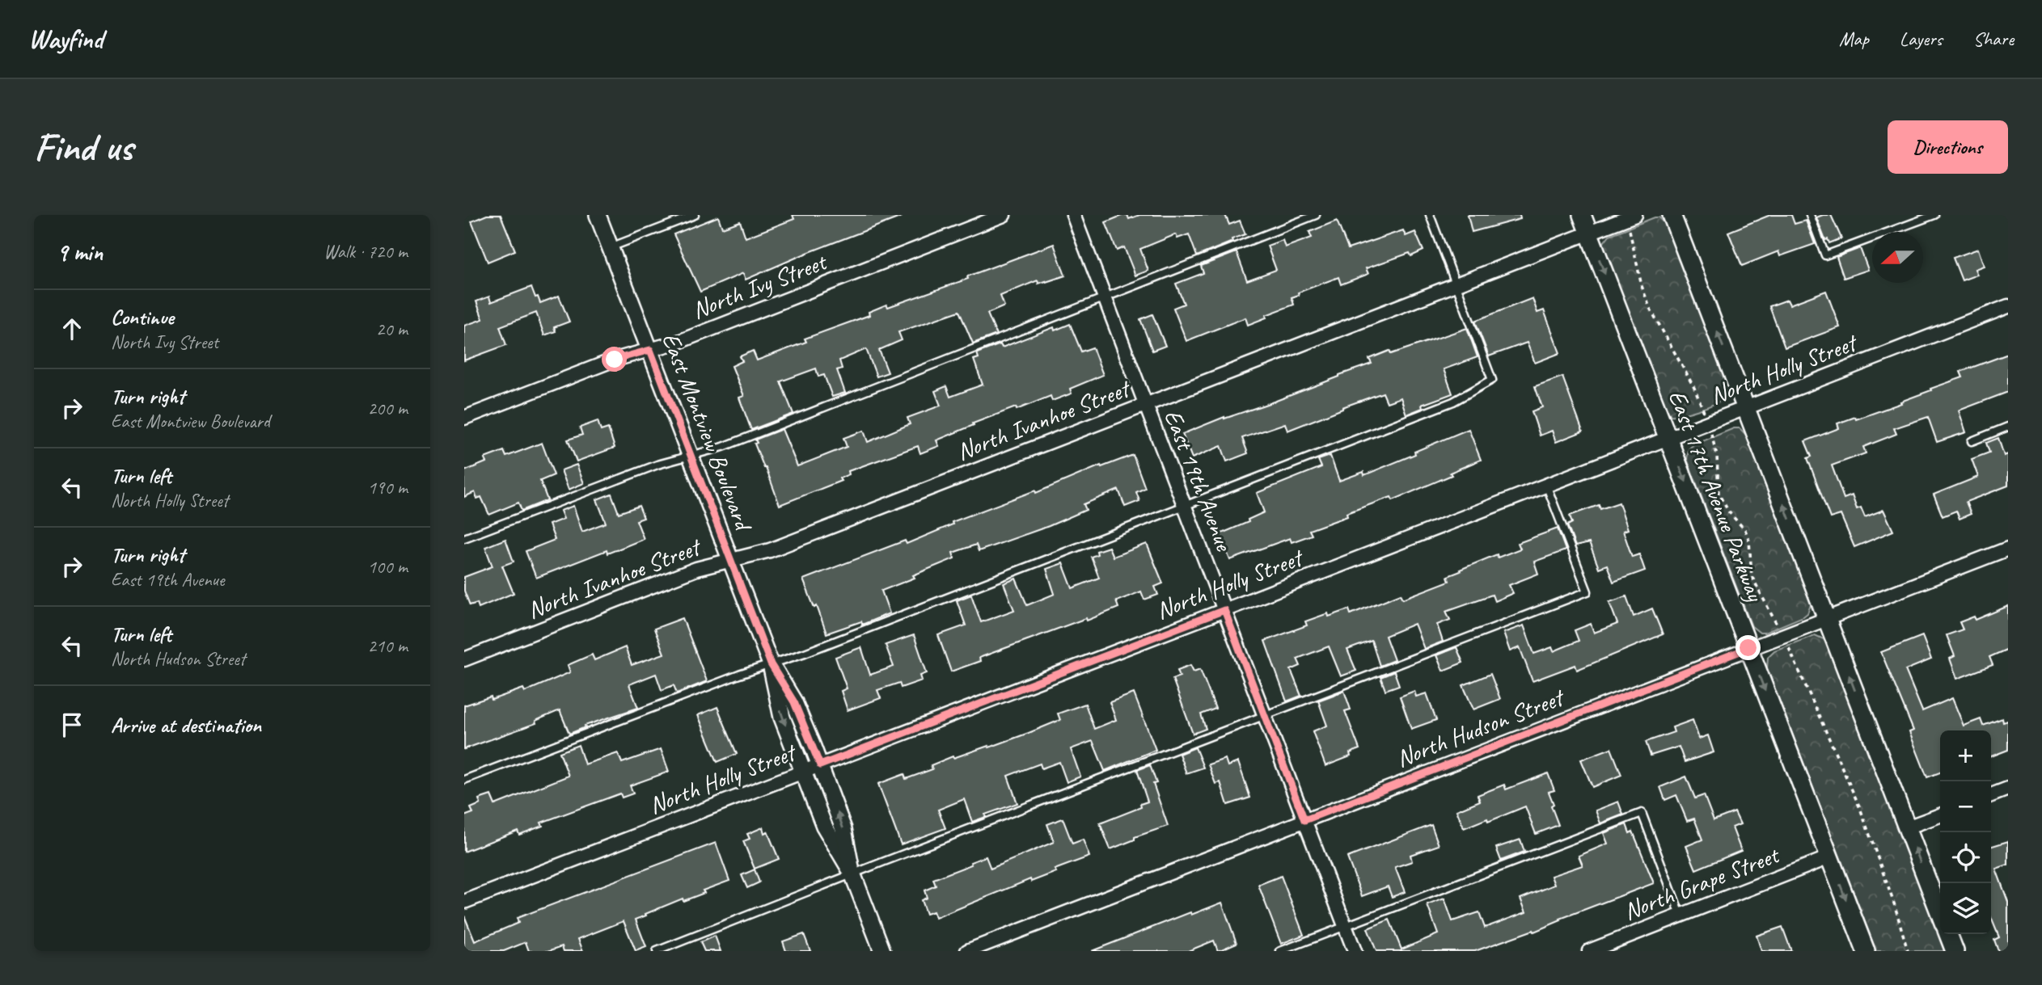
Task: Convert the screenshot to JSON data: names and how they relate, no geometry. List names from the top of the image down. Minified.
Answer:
{"streets":{"main road":["East 17th Avenue Parkway"],"street":["North Ivy Street","North Holly Street","North Ivanhoe Street","East Montview Boulevard","East 19th Avenue","North Hudson Street","North Grape Street"]},"crossings":[["North Ivy Street","East Montview Boulevard"],["North Holly Street","East Montview Boulevard"],["North Holly Street","East 19th Avenue"],["North Holly Street","East 17th Avenue Parkway"],["North Ivanhoe Street","East Montview Boulevard"],["North Ivanhoe Street","East 19th Avenue"],["North Ivanhoe Street","East 17th Avenue Parkway"],["East 19th Avenue","North Hudson Street"],["East 17th Avenue Parkway","North Hudson Street"],["East 17th Avenue Parkway","North Grape Street"]],"north":"left","page":{"header":"Wayfind","nav":["Map","Layers","Share"],"buttons":"Directions","title":"Find us","heading":["9 min","Walk · 720 m"],"list":[["Continue","North Ivy Street","20 m"],["Turn right","East Montview Boulevard","200 m"],["Turn left","North Holly Street","190 m"],["Turn right","East 19th Avenue","100 m"],["Turn left","North Hudson Street","210 m"],"Arrive at destination"],"map_buttons":["+","−"]}}
